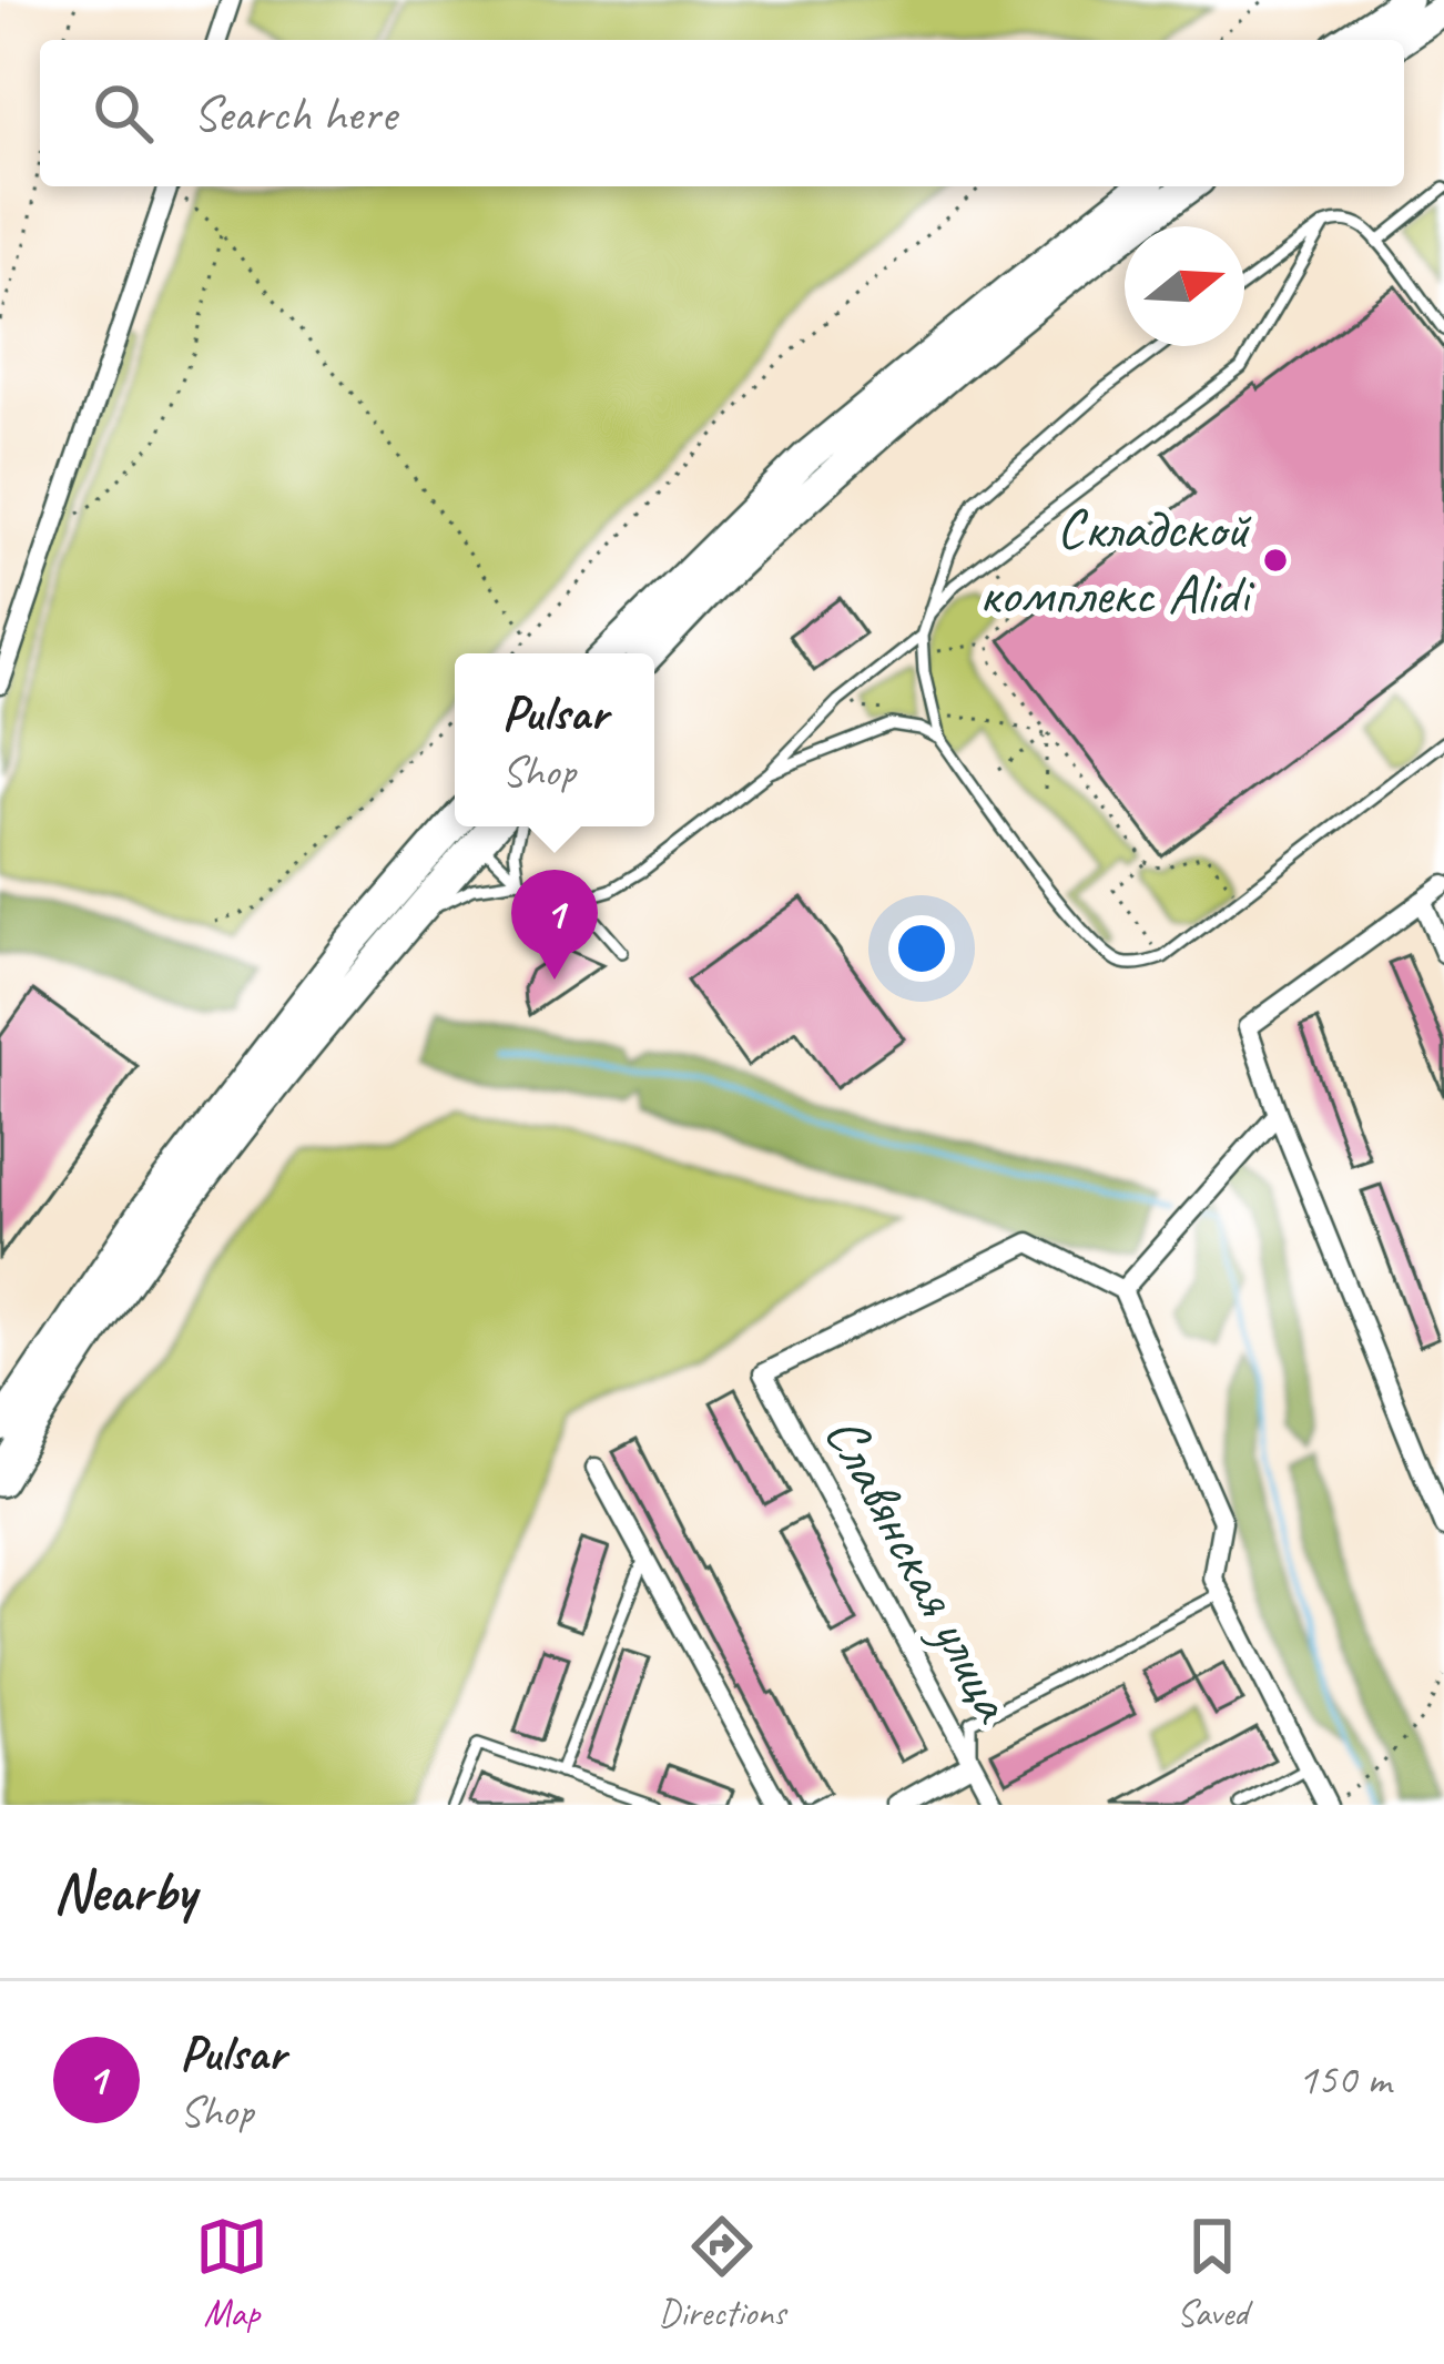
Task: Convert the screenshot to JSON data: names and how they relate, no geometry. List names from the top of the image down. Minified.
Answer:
{"streets":{"street":["Славянская улица"]},"places":["Складской комплекс Alidi"],"north":"right","page":{"search":"Search here","popup":["Pulsar","Shop"],"pins":"1","heading":"Nearby","list":[{"mark":"1","name":"Pulsar","note":"Shop","value":"150 m"}],"nav":["Map","Directions","Saved"]}}
